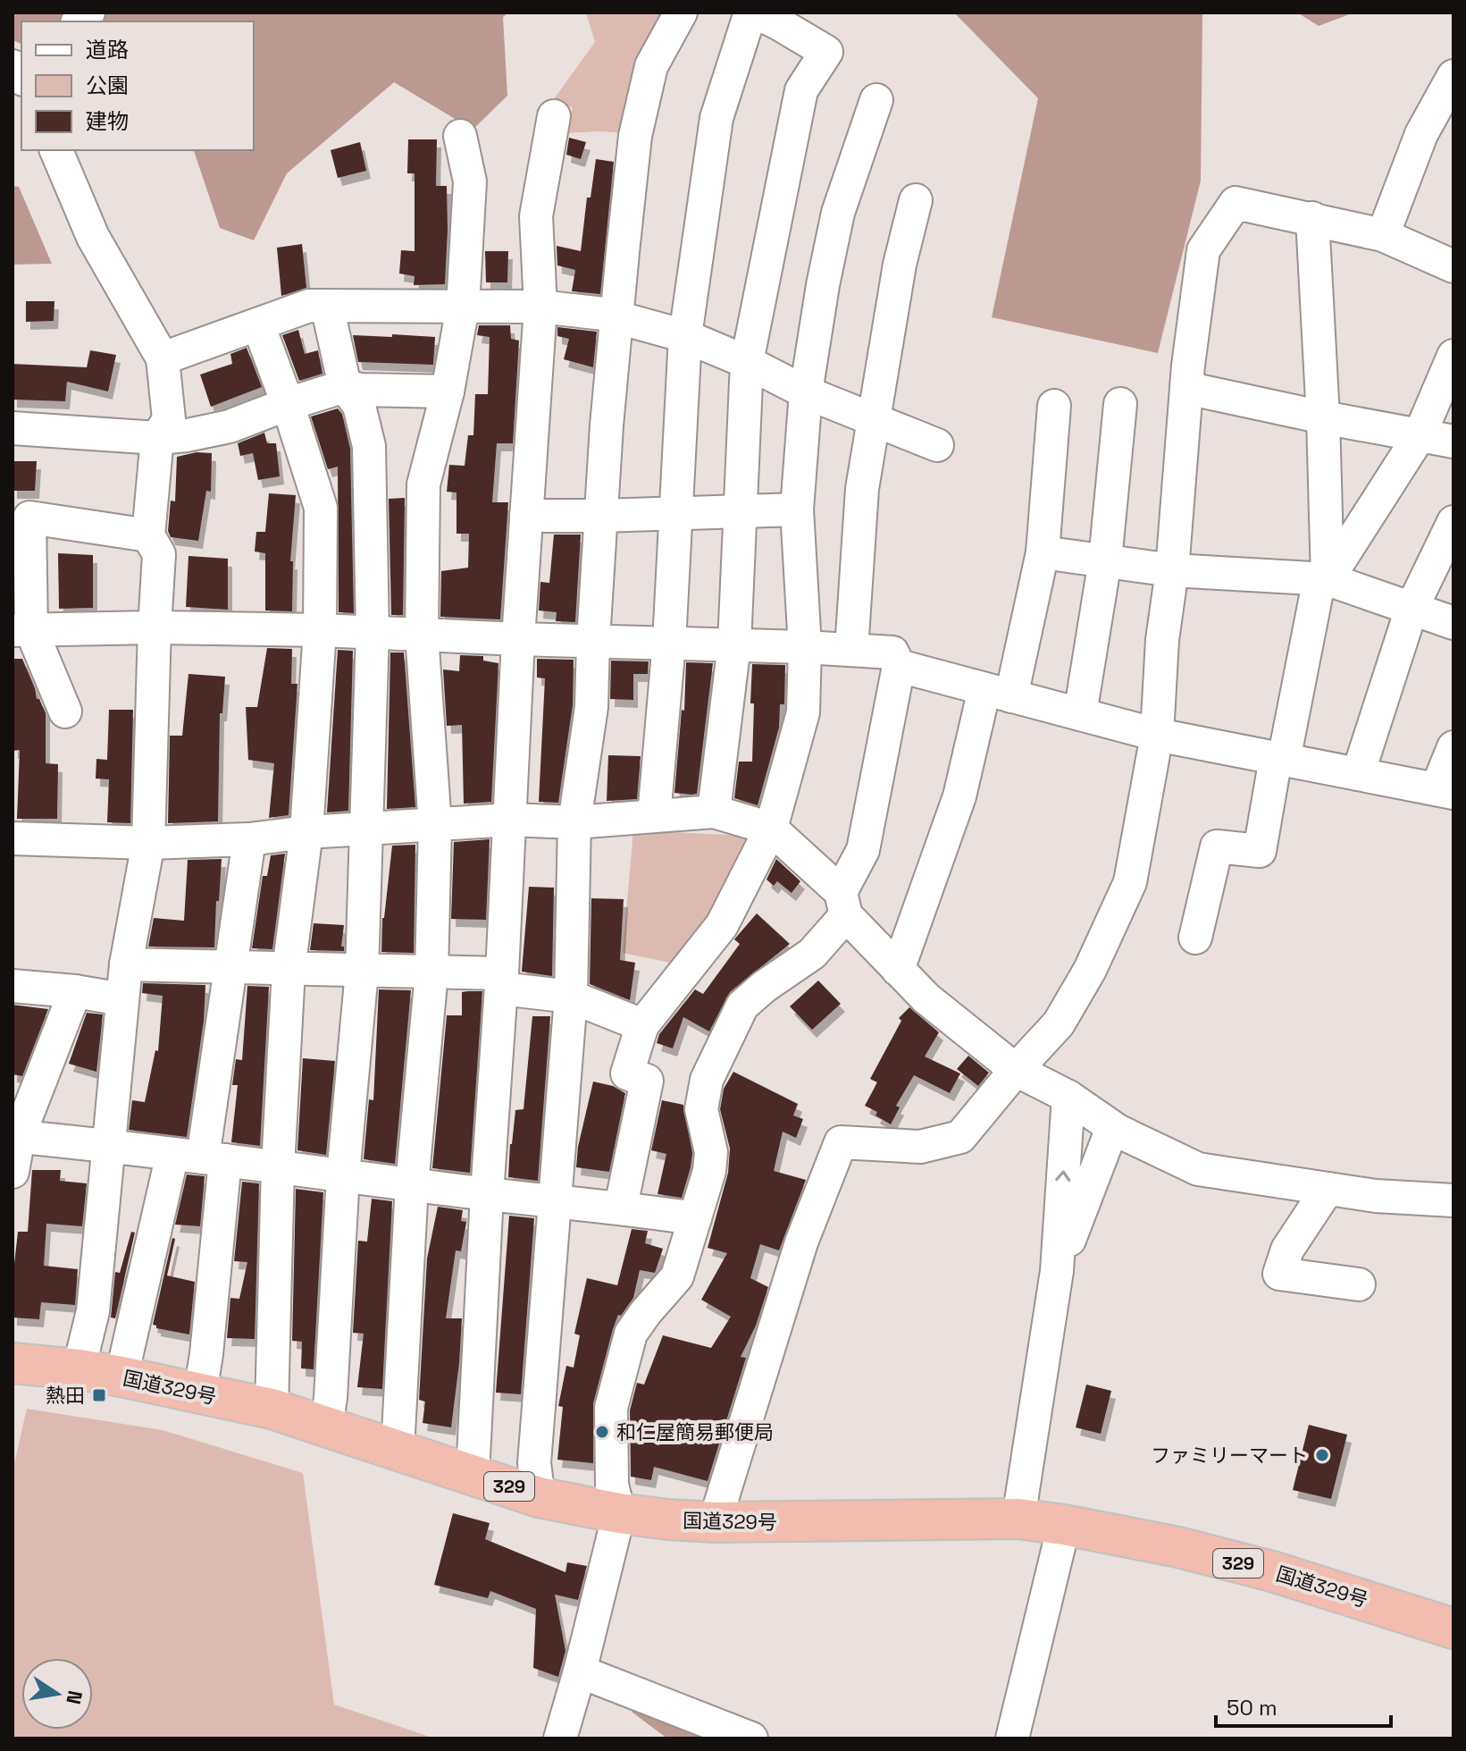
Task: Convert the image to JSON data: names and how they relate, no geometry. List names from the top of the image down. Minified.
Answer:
{"streets":{"highway":["国道329号","329"]},"places":{"transit":["熱田"],"other":["和仁屋簡易郵便局","ファミリーマート"]},"legend":["道路","公園","建物"],"scale_bar":"50 m","north":"right"}
